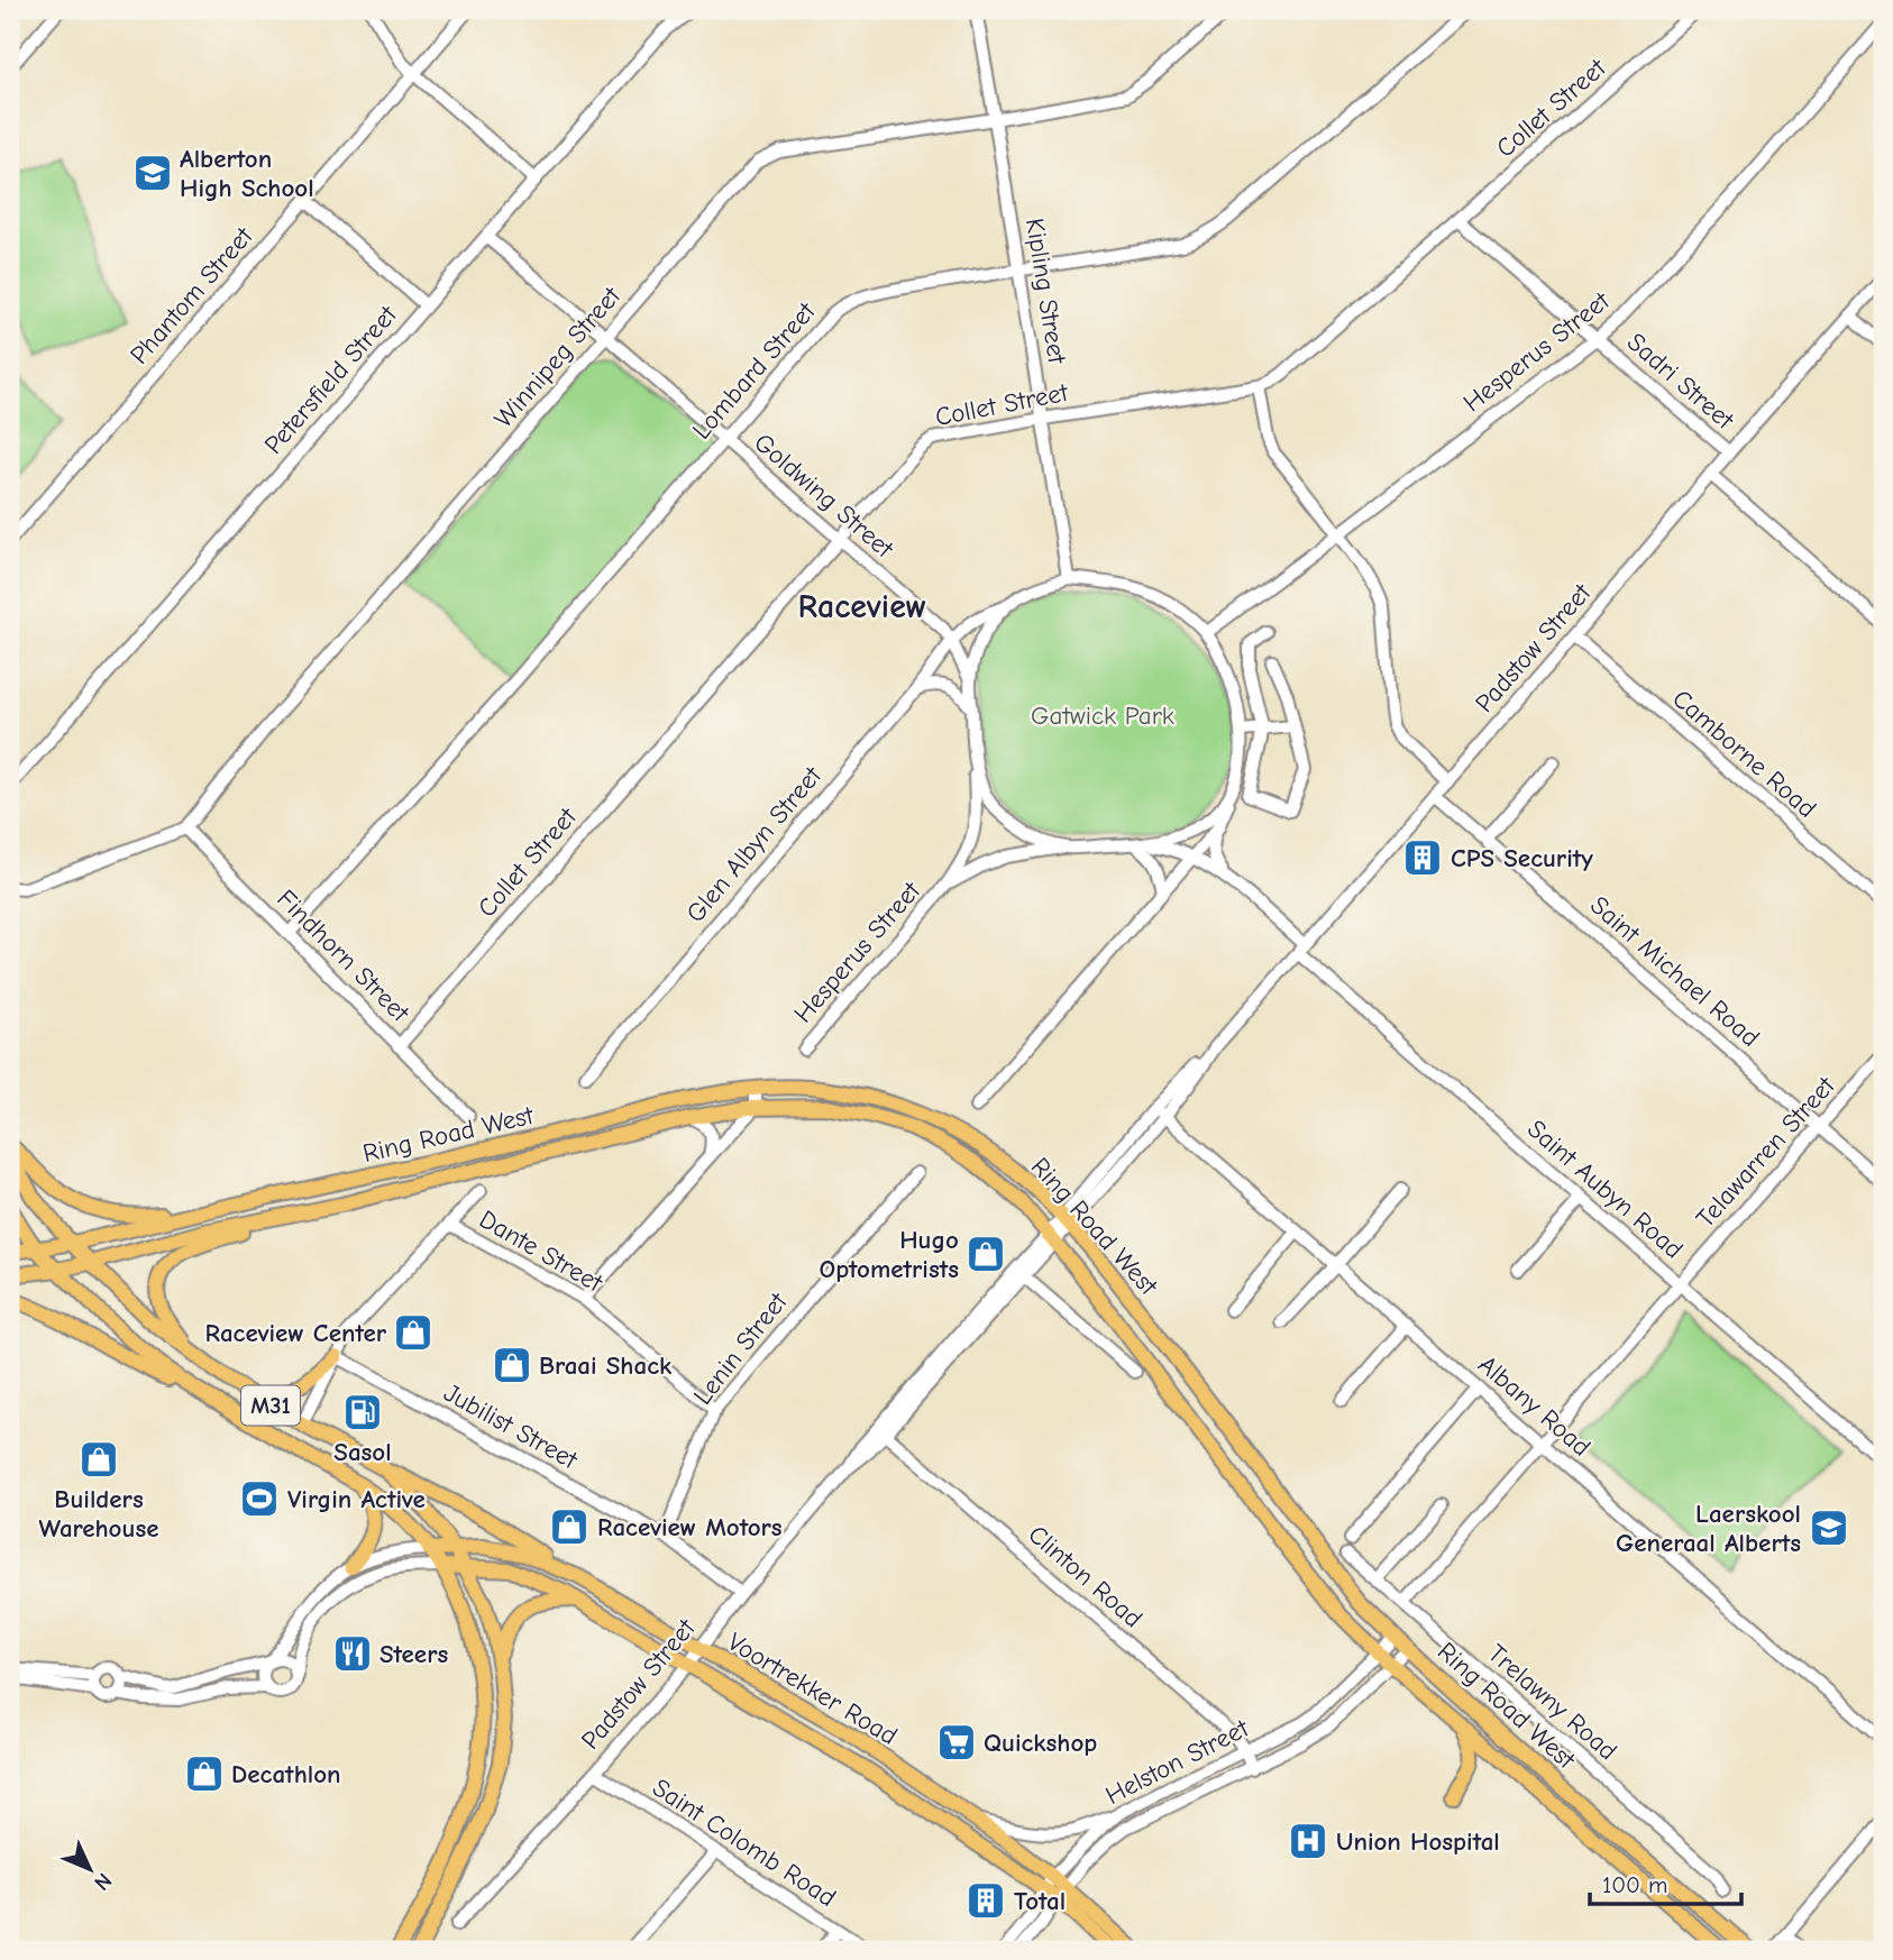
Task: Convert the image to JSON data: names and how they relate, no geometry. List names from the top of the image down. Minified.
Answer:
{"streets":{"main road":["Ring Road West","M31","Voortrekker Road"],"street":["Collet Street","Kipling Street","Phantom Street","Hesperus Street","Winnipeg Street","Lombard Street","Petersfield Street","Sadri Street","Goldwing Street","Padstow Street","Camborne Road","Glen Albyn Street","Findhorn Street","Saint Michael Road","Telawarren Street","Saint Aubyn Road","Dante Street","Lenin Street","Albany Road","Jubilist Street","Clinton Road","Trelawny Road","Helston Street","Saint Colomb Road"]},"crossings":[["Collet Street","Kipling Street"],["Collet Street","Sadri Street"],["Collet Street","Goldwing Street"],["Collet Street","Findhorn Street"],["Kipling Street","Hesperus Street"],["Kipling Street","Winnipeg Street"],["Kipling Street","Lombard Street"],["Kipling Street","Goldwing Street"],["Kipling Street","Glen Albyn Street"],["Kipling Street","Saint Aubyn Road"],["Hesperus Street","Sadri Street"],["Hesperus Street","Goldwing Street"],["Hesperus Street","Glen Albyn Street"],["Hesperus Street","Saint Aubyn Road"],["Winnipeg Street","Goldwing Street"],["Winnipeg Street","Findhorn Street"],["Lombard Street","Goldwing Street"],["Lombard Street","Findhorn Street"],["Petersfield Street","Goldwing Street"],["Sadri Street","Padstow Street"],["Goldwing Street","Glen Albyn Street"],["Goldwing Street","Saint Aubyn Road"],["Padstow Street","Camborne Road"],["Padstow Street","Saint Michael Road"],["Padstow Street","Ring Road West"],["Padstow Street","Saint Aubyn Road"],["Padstow Street","Albany Road"],["Padstow Street","Clinton Road"],["Padstow Street","Voortrekker Road"],["Padstow Street","Saint Colomb Road"],["Glen Albyn Street","Saint Aubyn Road"],["Saint Michael Road","Telawarren Street"],["Ring Road West","M31"],["Ring Road West","Helston Street"],["Telawarren Street","Saint Aubyn Road"],["Telawarren Street","Albany Road"],["Telawarren Street","Trelawny Road"],["Dante Street","Lenin Street"],["Lenin Street","Jubilist Street"],["M31","Voortrekker Road"],["Clinton Road","Helston Street"],["Voortrekker Road","Helston Street"]],"districts":["Raceview"],"parks":["Gatwick Park"],"places":{"school or university":["Alberton High School","Laerskool Generaal Alberts"],"building":["CPS Security","Total"],"shop":["Hugo Optometrists","Raceview Center","Braai Shack","Builders Warehouse","Raceview Motors","Decathlon"],"fuel station":["Sasol"],"sports":["Virgin Active"],"restaurant":["Steers"],"supermarket":["Quickshop"],"hospital":["Union Hospital"]},"scale_bar":"100 m","north":"bottom right"}
